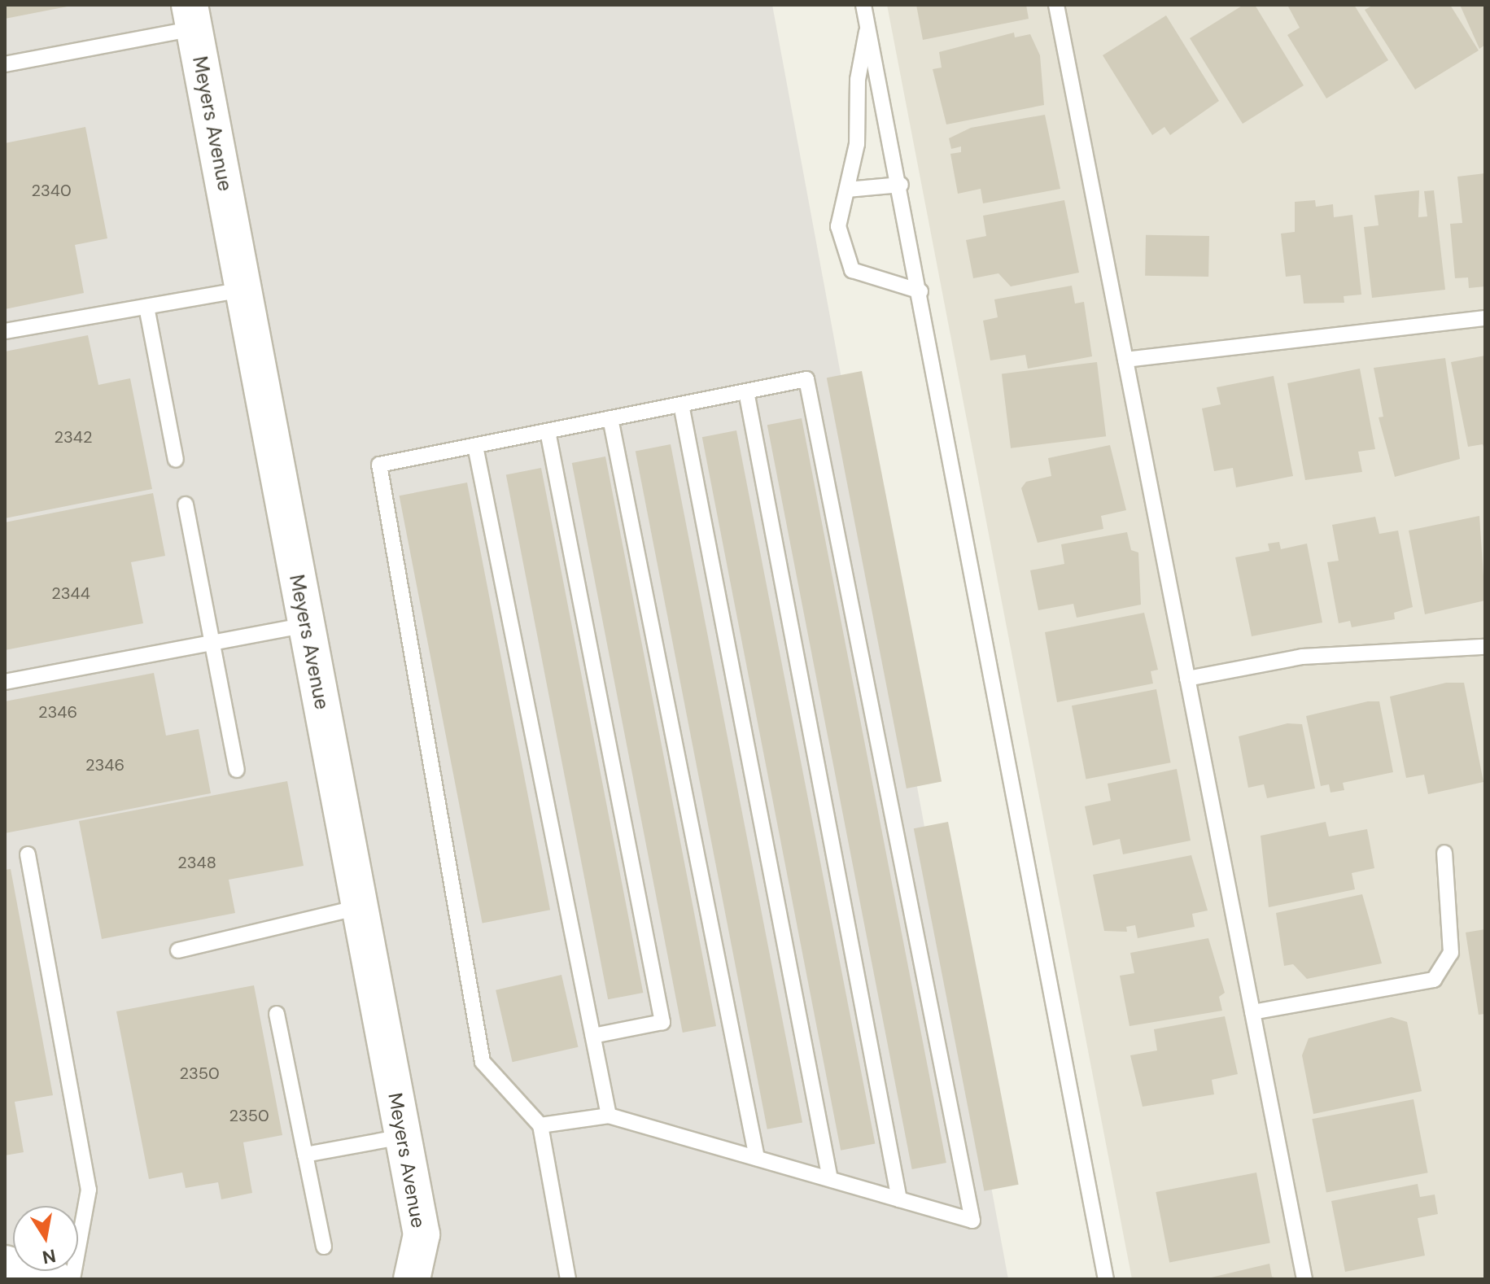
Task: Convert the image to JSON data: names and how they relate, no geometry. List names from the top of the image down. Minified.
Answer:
{"streets":{"street":["Meyers Avenue"]},"house_numbers":["2340","2342","2344","2346","2346","2348","2350","2350"],"north":"bottom"}
